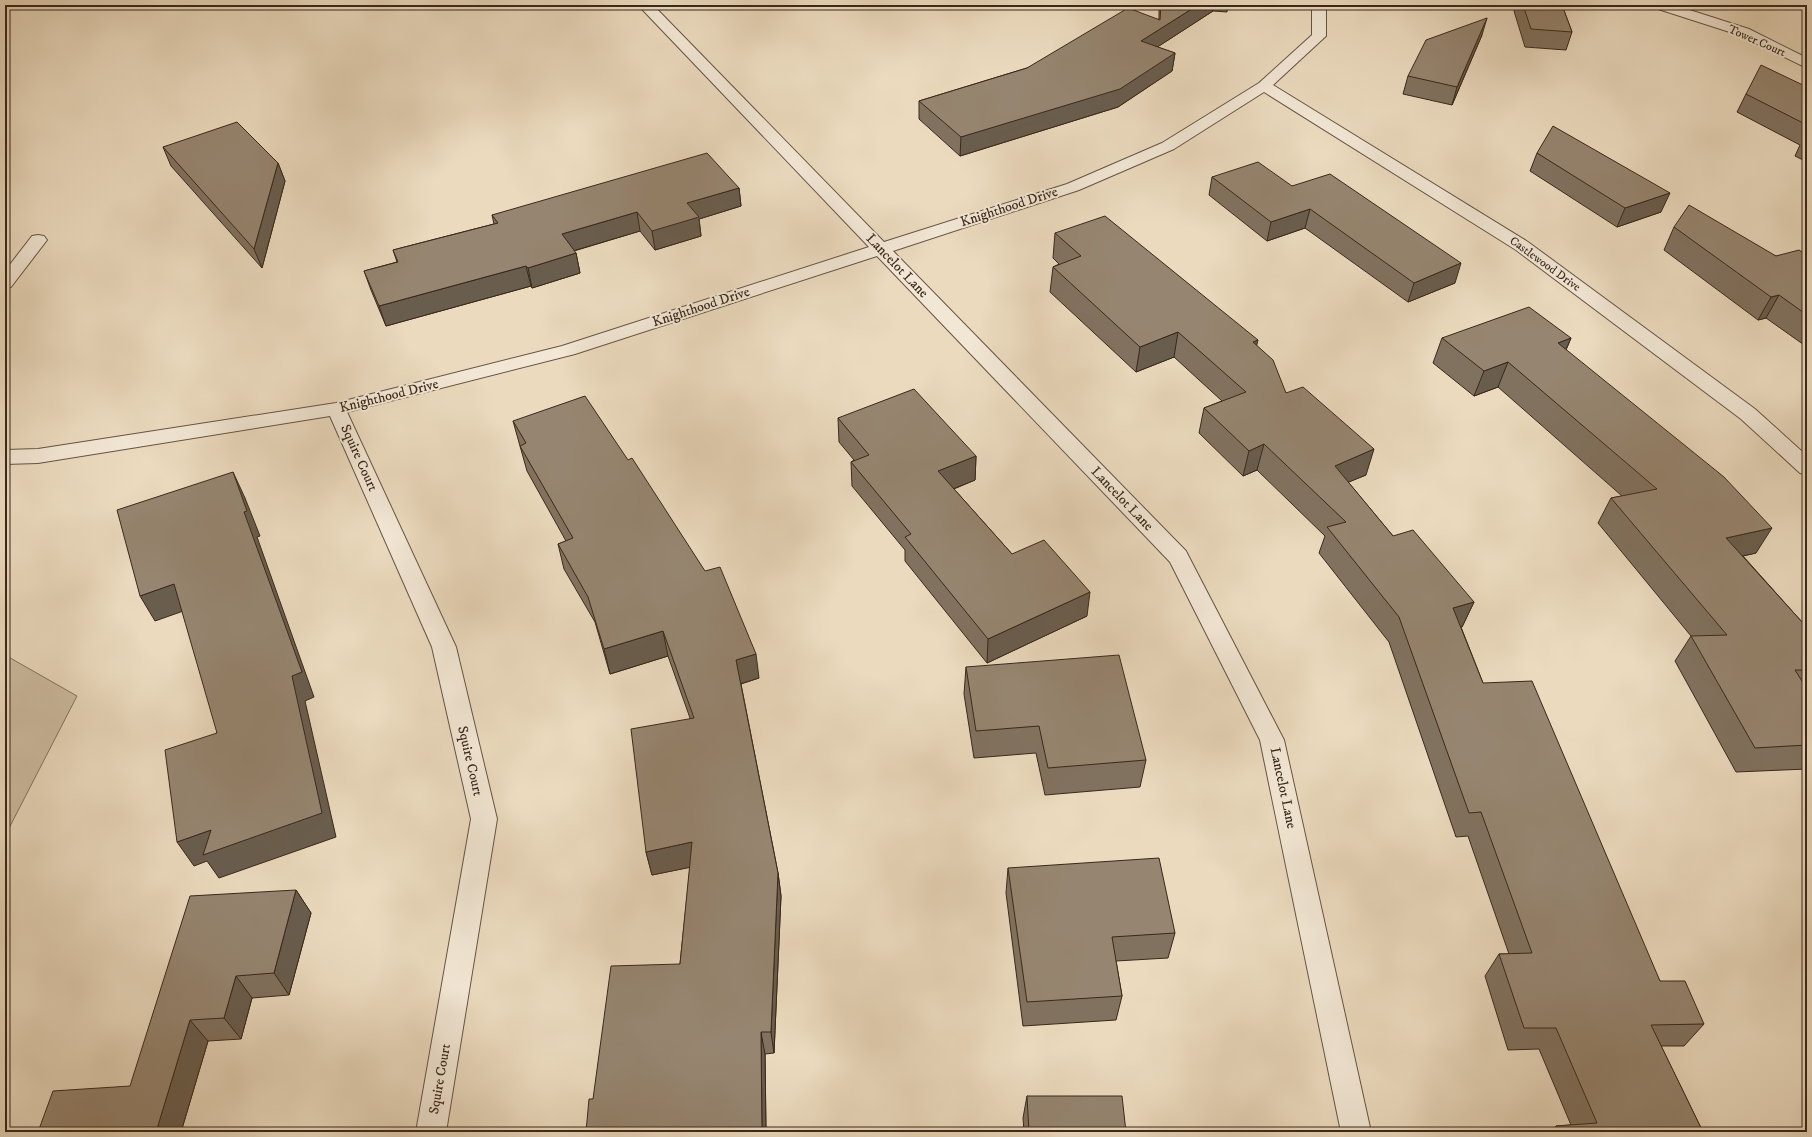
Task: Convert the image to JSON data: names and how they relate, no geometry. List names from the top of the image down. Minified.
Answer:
{"streets":{"street":["Tower Court","Knighthood Drive","Castlewood Drive","Lancelot Lane","Squire Court"]},"crossings":[["Knighthood Drive","Castlewood Drive"],["Knighthood Drive","Lancelot Lane"],["Knighthood Drive","Squire Court"]]}
